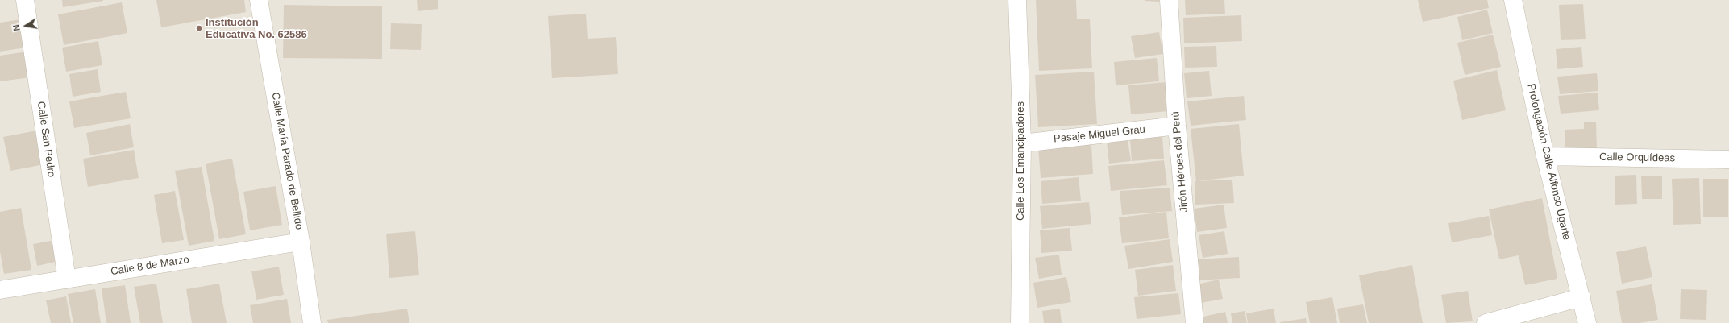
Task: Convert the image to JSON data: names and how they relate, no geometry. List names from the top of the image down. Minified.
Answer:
{"streets":{"street":["Pasaje Miguel Grau","Calle San Pedro","Calle Orquídeas","Calle María Parado de Bellido","Calle Los Emancipadores","Jirón Héroes del Perú","Prolongación Calle Alfonso Ugarte","Calle 8 de Marzo"]},"crossings":[["Pasaje Miguel Grau","Calle Los Emancipadores"],["Pasaje Miguel Grau","Jirón Héroes del Perú"],["Calle San Pedro","Calle 8 de Marzo"],["Calle Orquídeas","Prolongación Calle Alfonso Ugarte"],["Calle María Parado de Bellido","Calle 8 de Marzo"]],"places":["Institución Educativa No. 62586"],"north":"left"}
